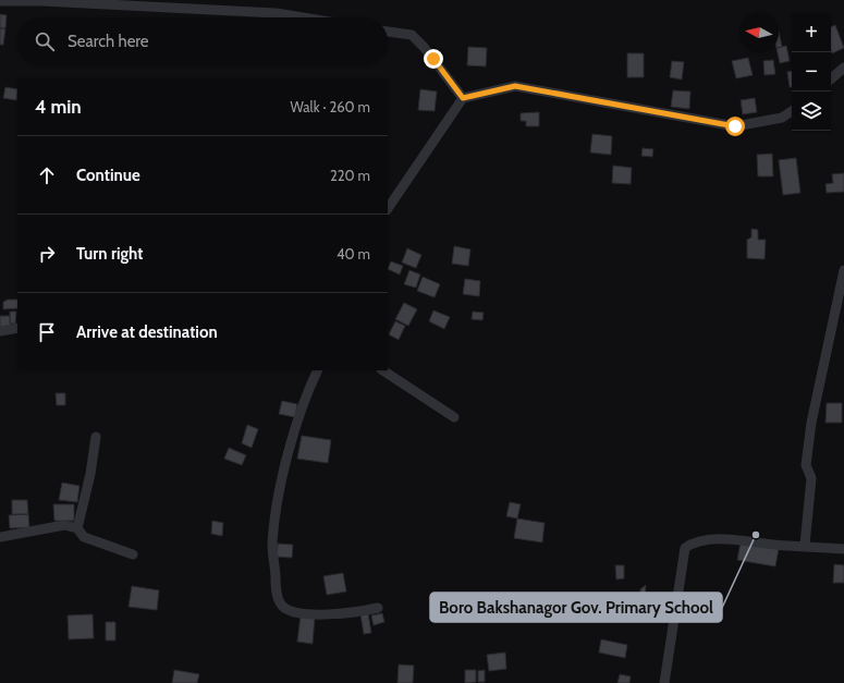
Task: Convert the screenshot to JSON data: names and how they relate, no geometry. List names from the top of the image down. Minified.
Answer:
{"places":["Boro Bakshanagor Gov. Primary School"],"north":"left","page":{"map_buttons":["+","−"],"search":"Search here","heading":["4 min","Walk · 260 m"],"list":[["Continue","220 m"],["Turn right","40 m"],"Arrive at destination"]}}
